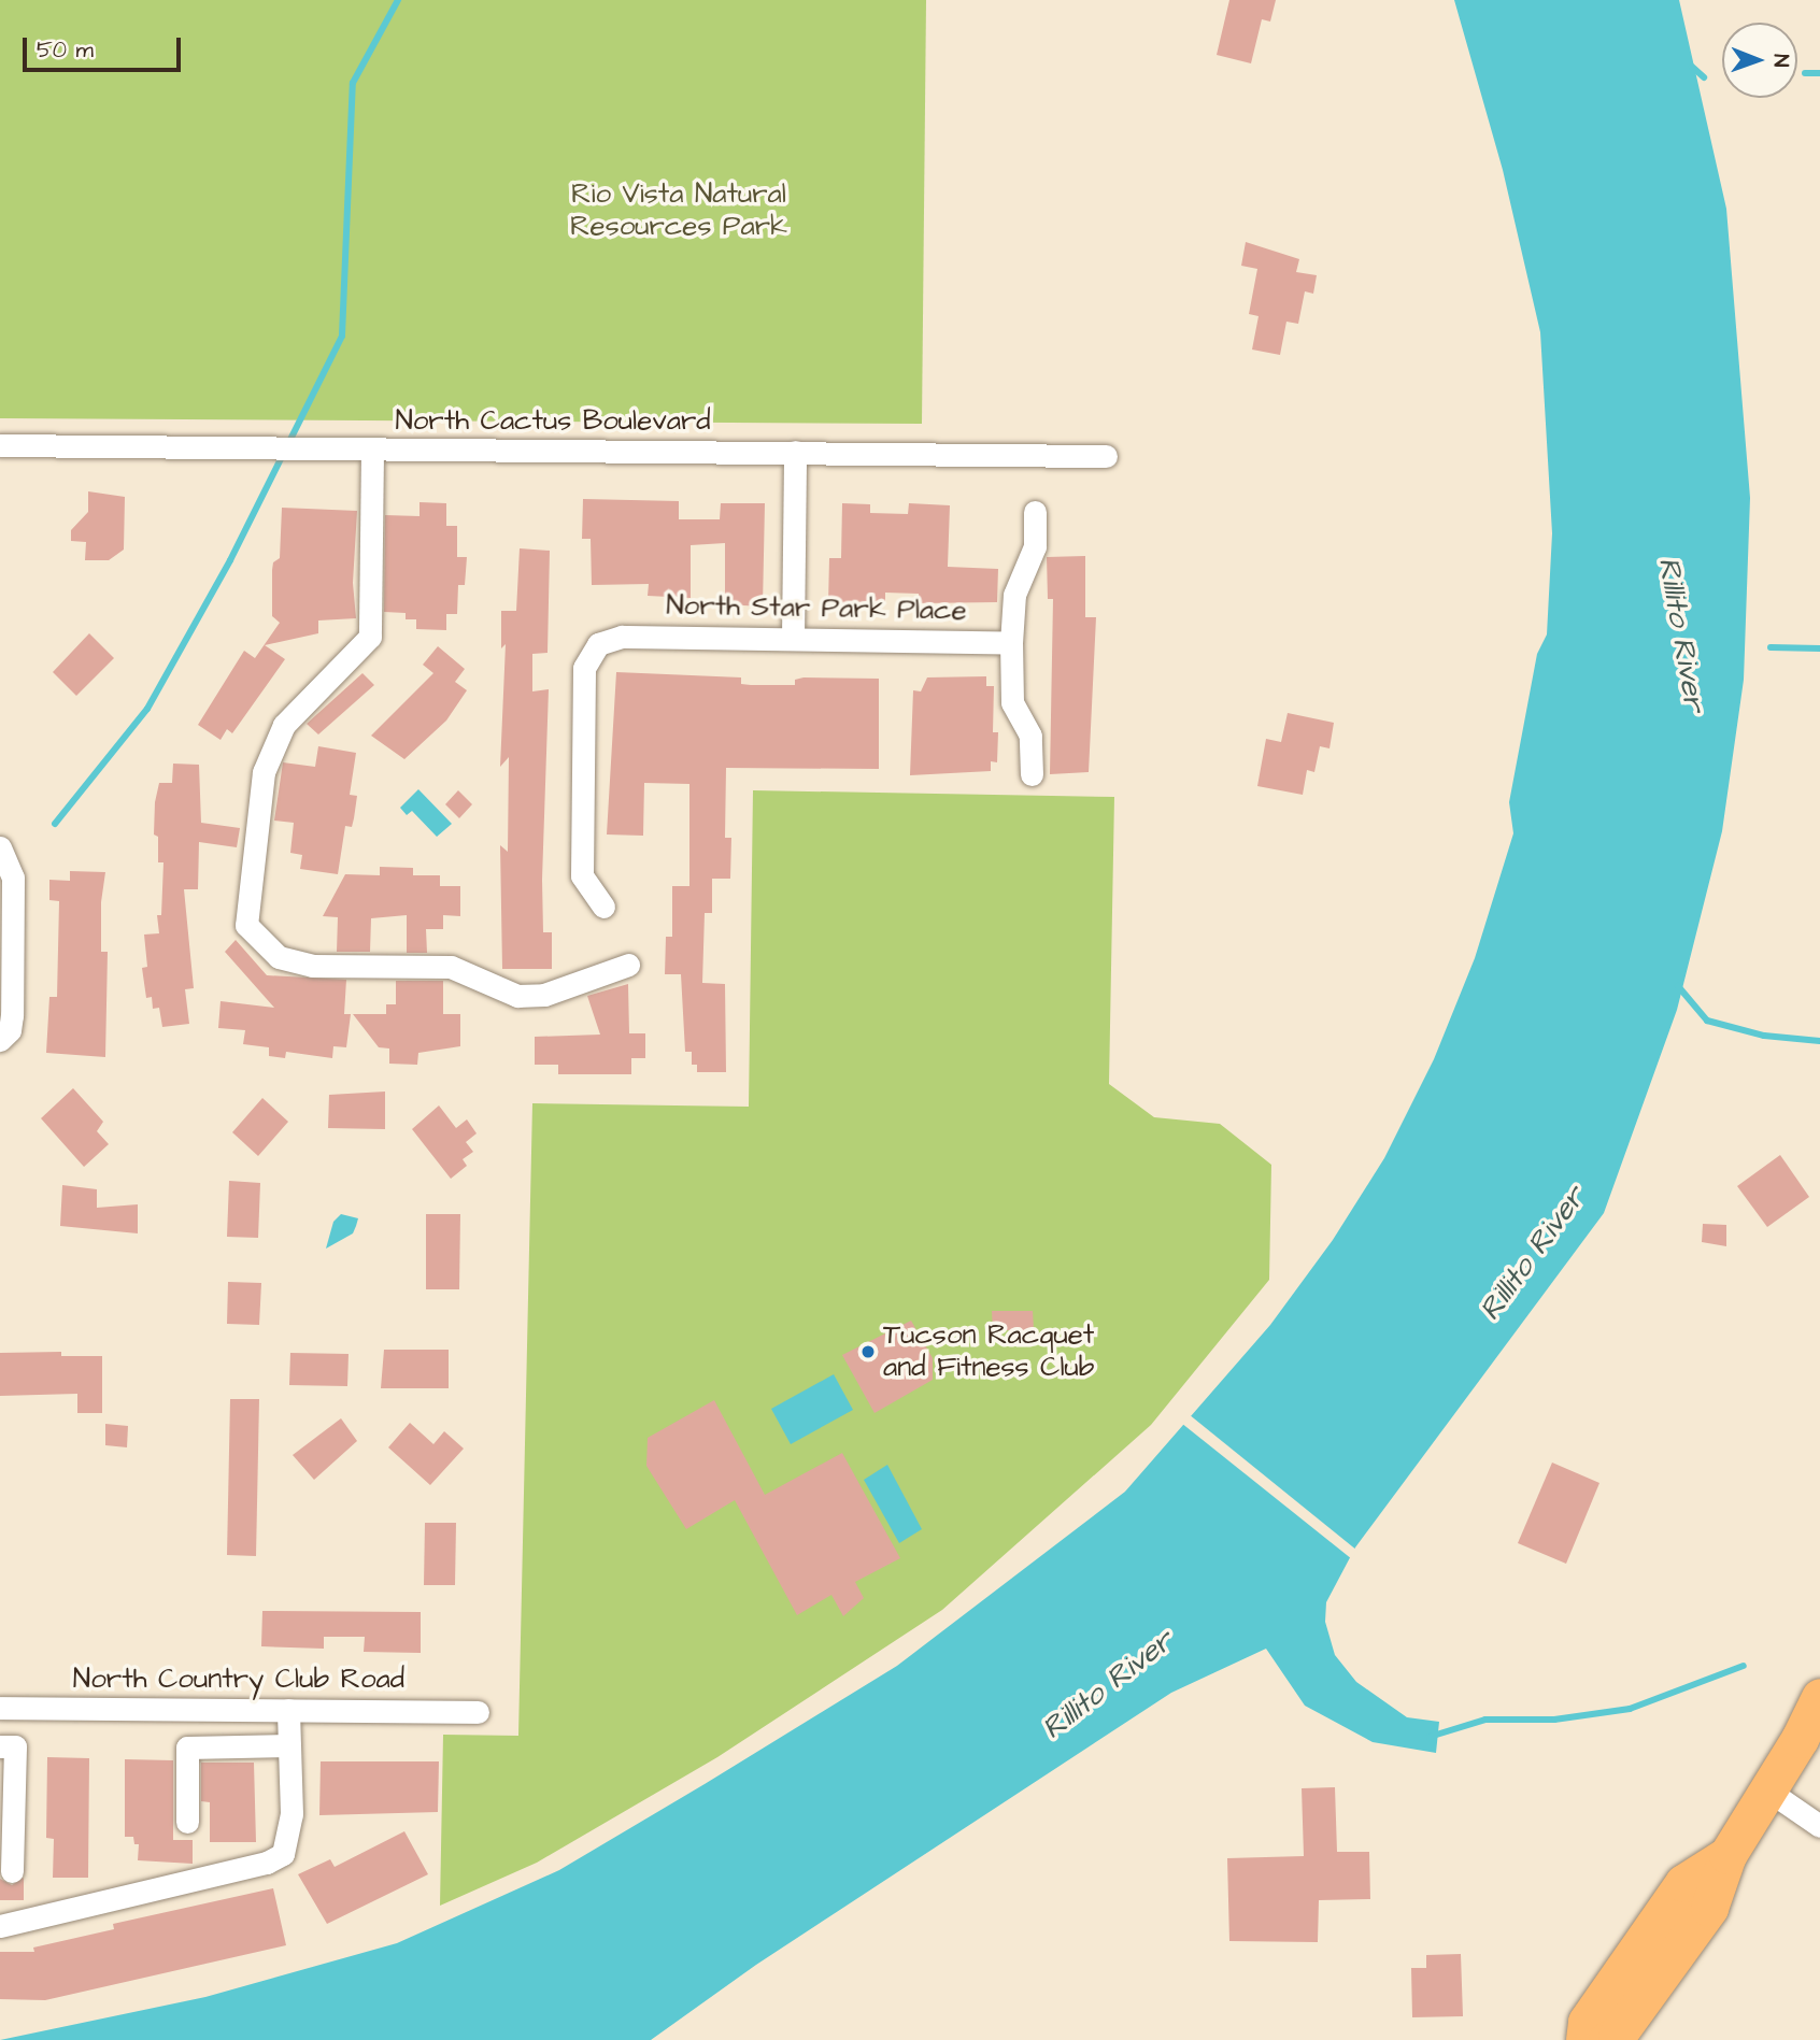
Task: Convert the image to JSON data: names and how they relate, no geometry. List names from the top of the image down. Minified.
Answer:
{"streets":{"street":["North Cactus Boulevard","North Star Park Place","North Country Club Road"]},"water":["Rillito River"],"parks":["Rio Vista Natural Resources Park"],"places":["Tucson Racquet and Fitness Club"],"scale_bar":"50 m","north":"right"}
